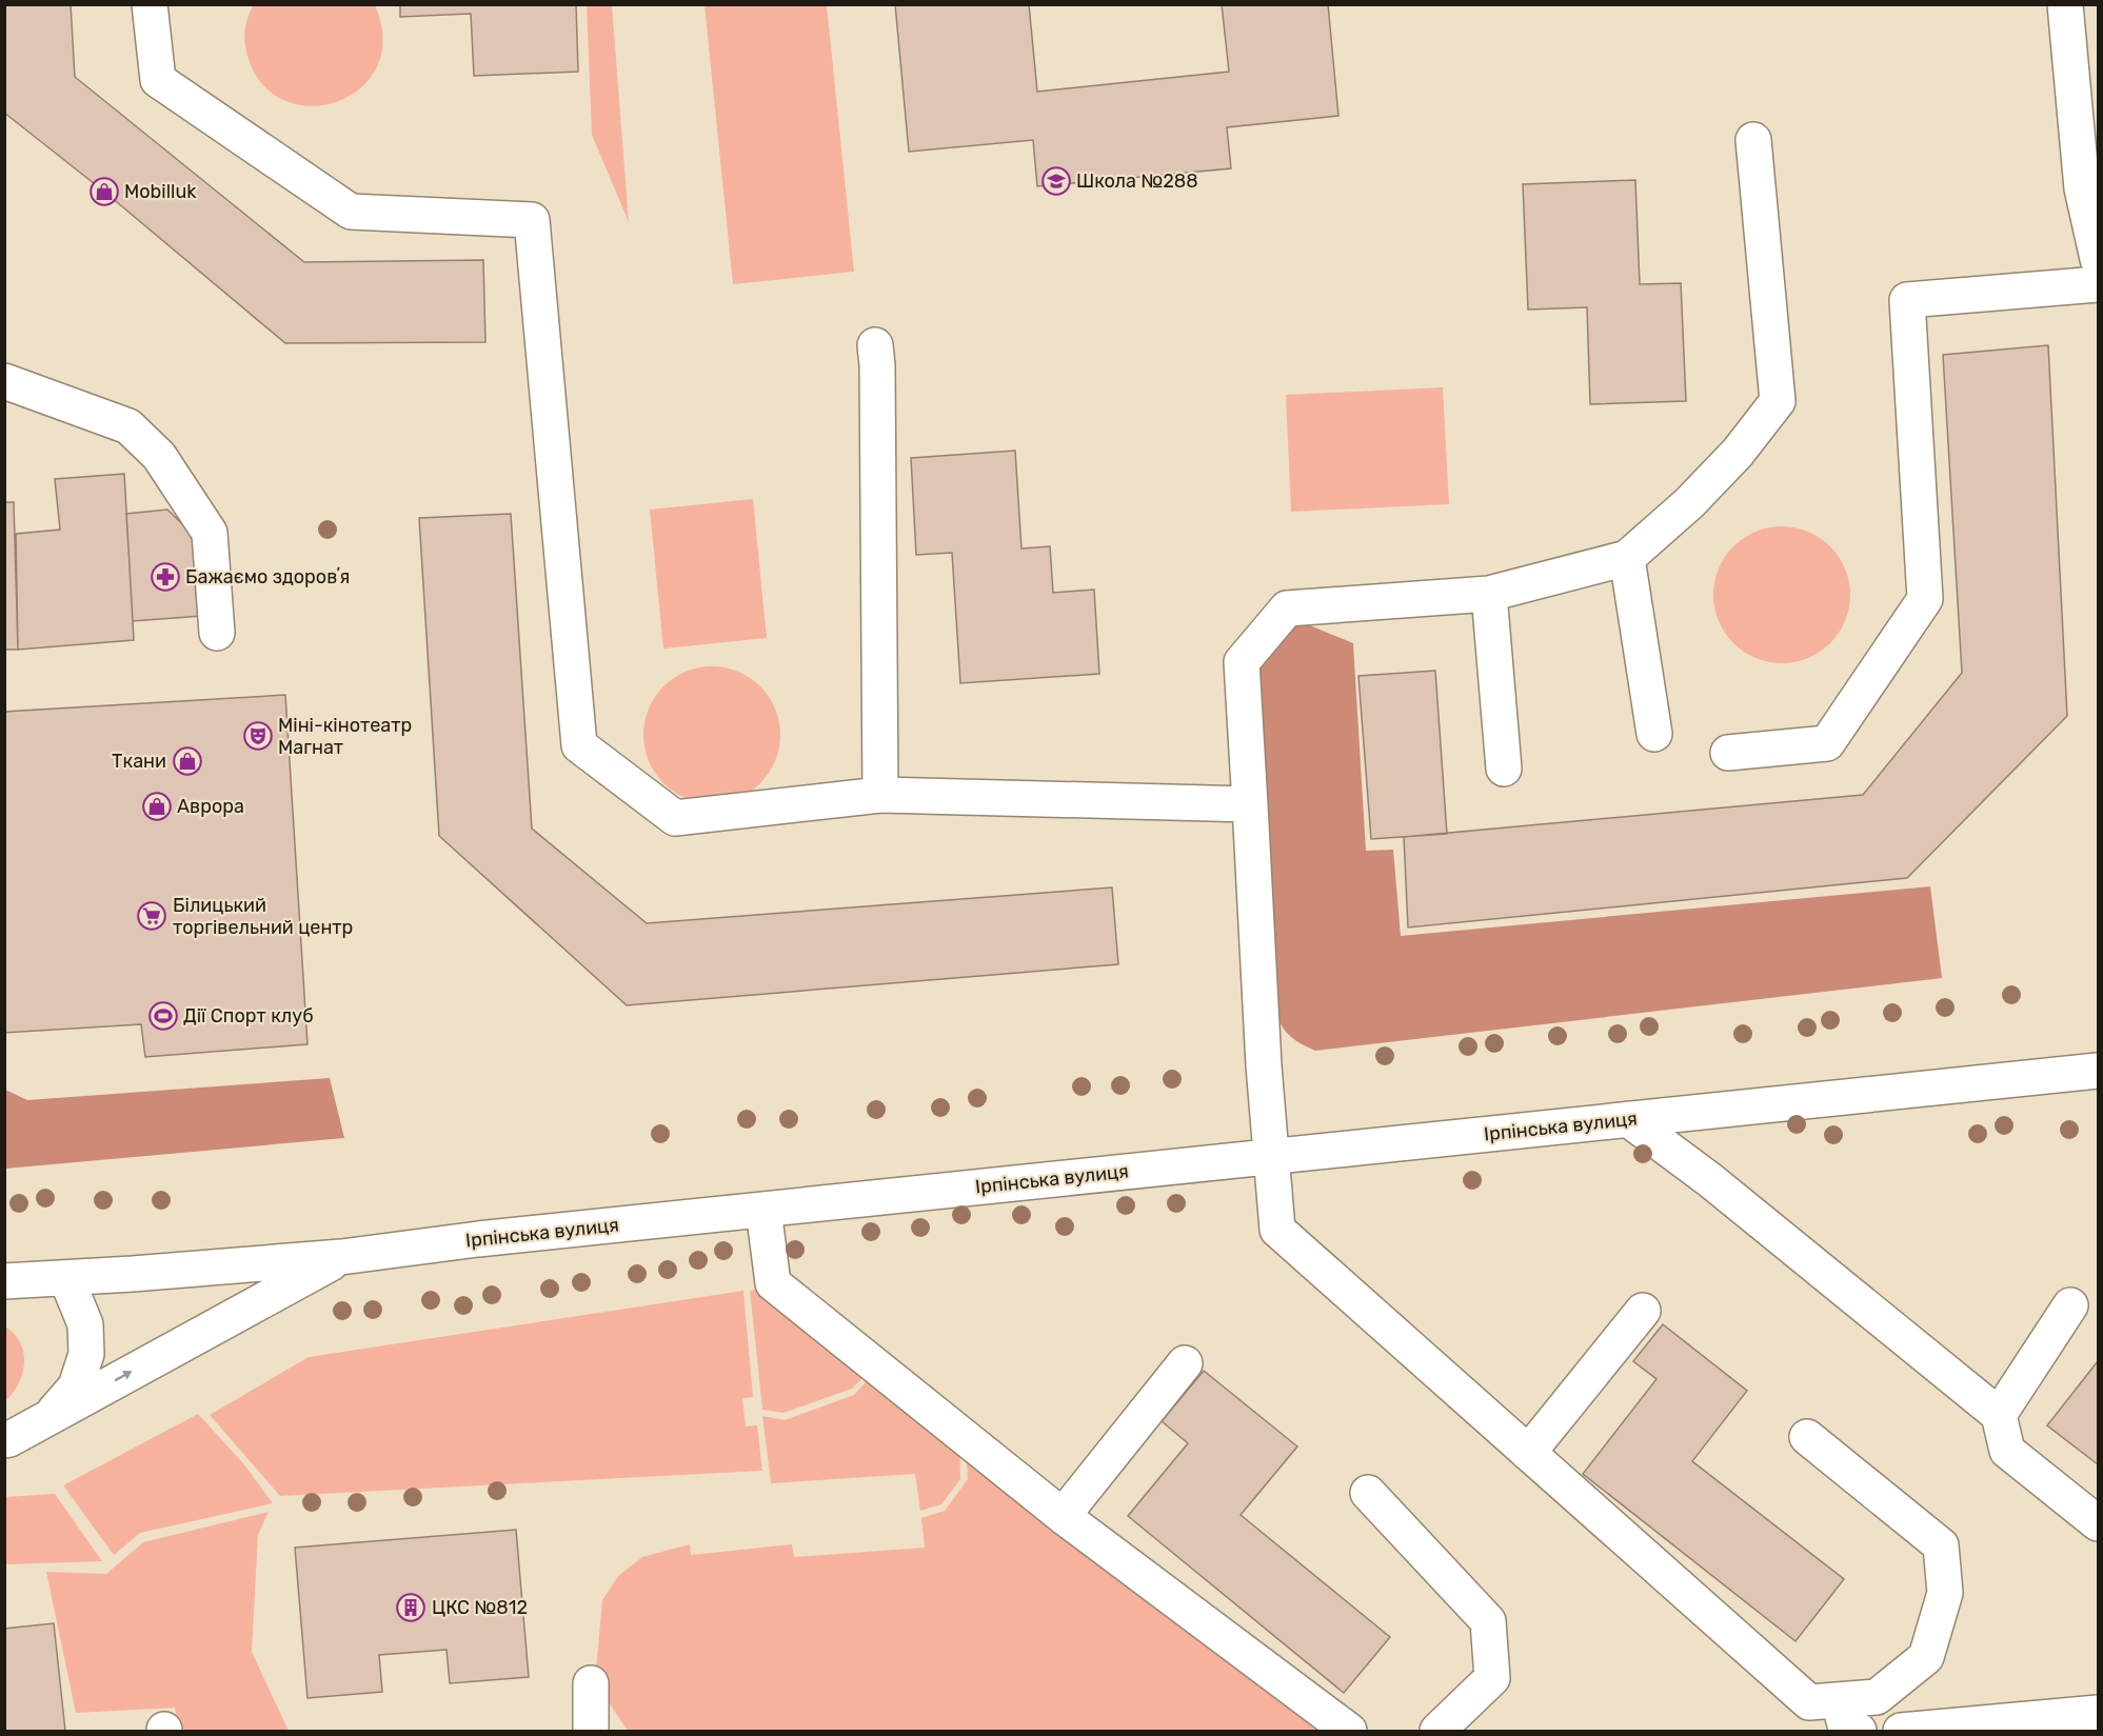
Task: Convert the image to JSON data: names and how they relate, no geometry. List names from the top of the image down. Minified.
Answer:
{"streets":{"street":["Ірпінська вулиця"]},"places":{"school or university":["Школа №288"],"shop":["Mobilluk","Ткани","Аврора"],"pharmacy":["Бажаємо здоровʼя"],"theatre":["Міні-кінотеатр Магнат"],"supermarket":["Білицький торгівельний центр"],"sports":["Дії Спорт клуб"],"building":["ЦКС №812"]}}
